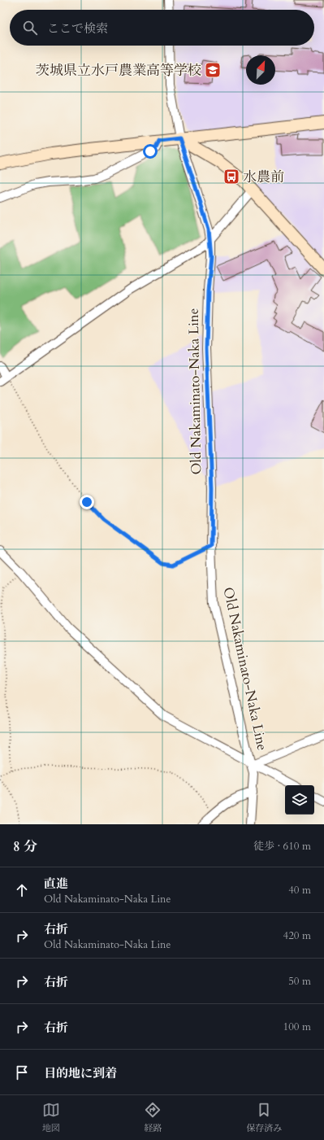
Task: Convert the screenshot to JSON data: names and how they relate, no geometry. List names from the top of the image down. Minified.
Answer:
{"streets":{"street":["Old Nakaminato-Naka Line"]},"places":{"school or university":["茨城県立水戸農業高等学校"],"bus stop":["水農前"]},"north":"top right","page":{"search":"ここで検索","heading":["8 分","徒歩 · 610 m"],"list":[["直進","Old Nakaminato-Naka Line","40 m"],["右折","Old Nakaminato-Naka Line","420 m"],["右折","50 m"],["右折","100 m"],"目的地に到着"],"nav":["地図","経路","保存済み"]}}
